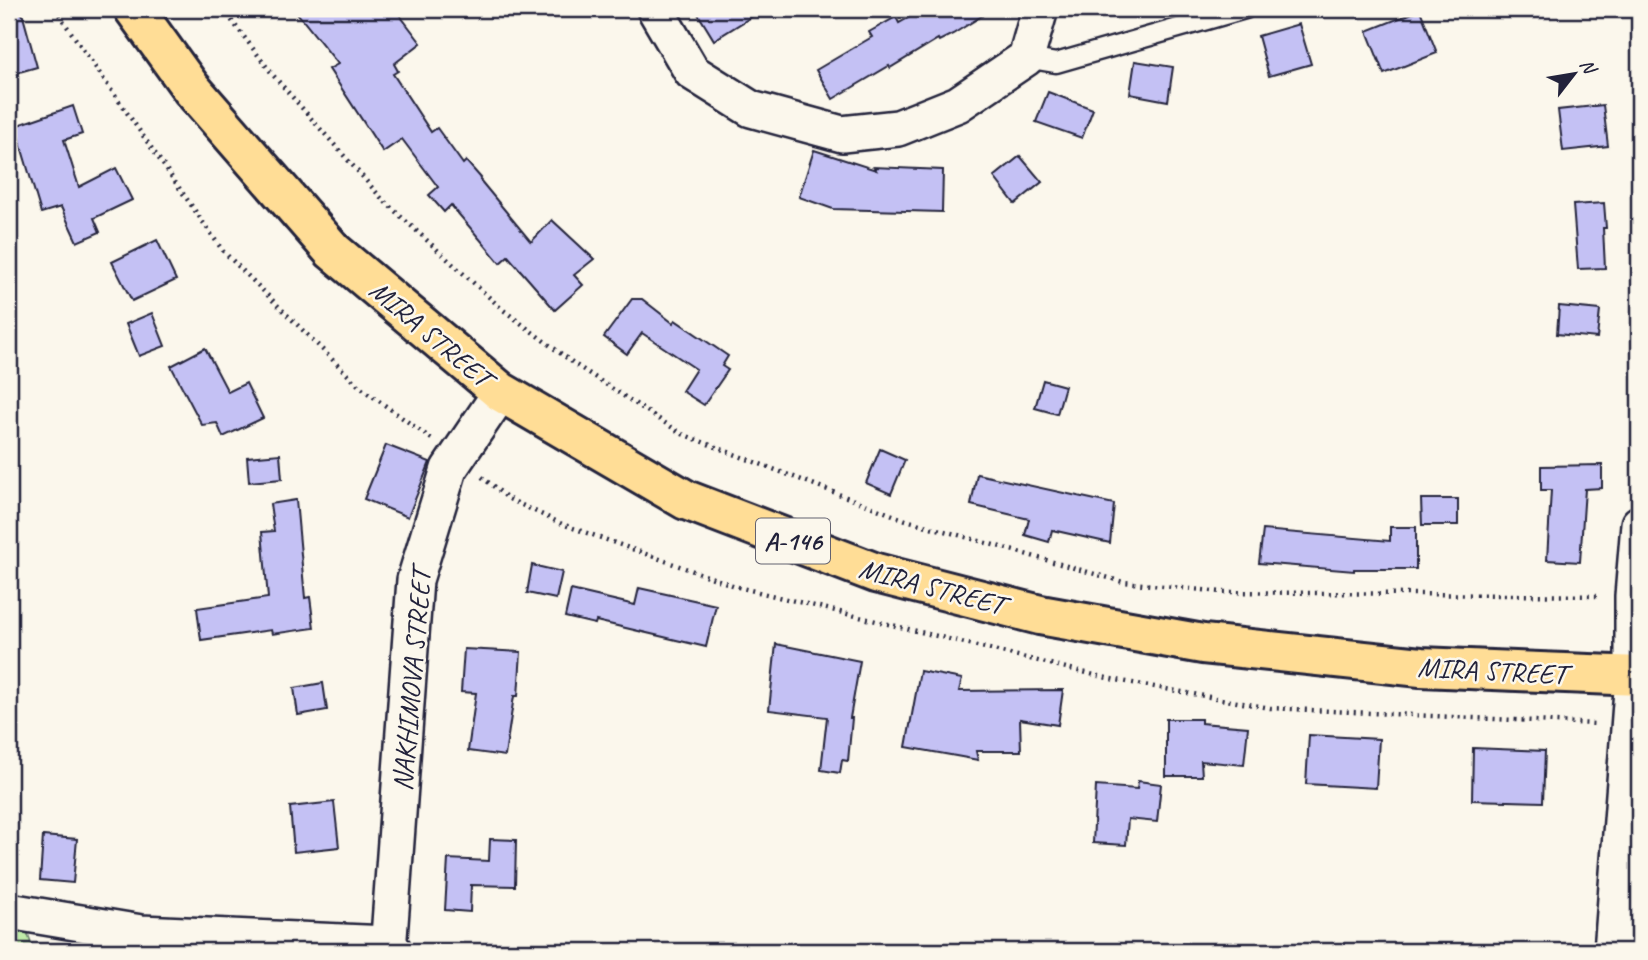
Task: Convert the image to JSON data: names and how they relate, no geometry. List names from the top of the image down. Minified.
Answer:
{"streets":{"highway":["MIRA STREET","А-146"],"street":["NAKHIMOVA STREET"]},"crossings":[["MIRA STREET","NAKHIMOVA STREET"]],"north":"top right"}
